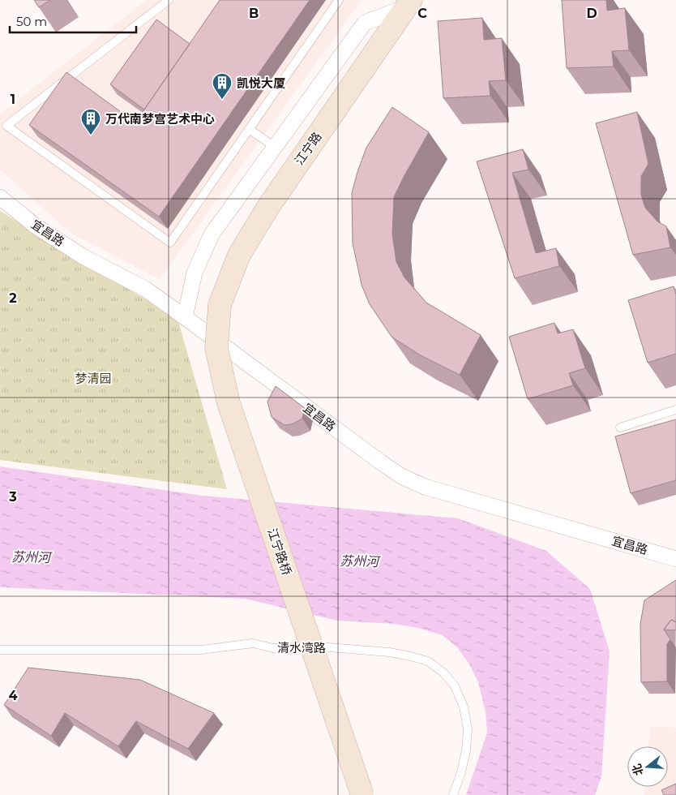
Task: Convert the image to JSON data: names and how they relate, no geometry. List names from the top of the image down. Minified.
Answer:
{"streets":{"main road":["江宁路","江宁路桥"],"street":["宜昌路"],"lane":["清水湾路"]},"crossings":[["江宁路","江宁路桥"]],"water":["苏州河"],"parks":["梦清园"],"places":{"building":["凯悦大厦","万代南梦宫艺术中心"]},"scale_bar":"50 m","north":"left","grid":{"columns":["B","C","D"],"rows":["1","2","3","4"]}}
